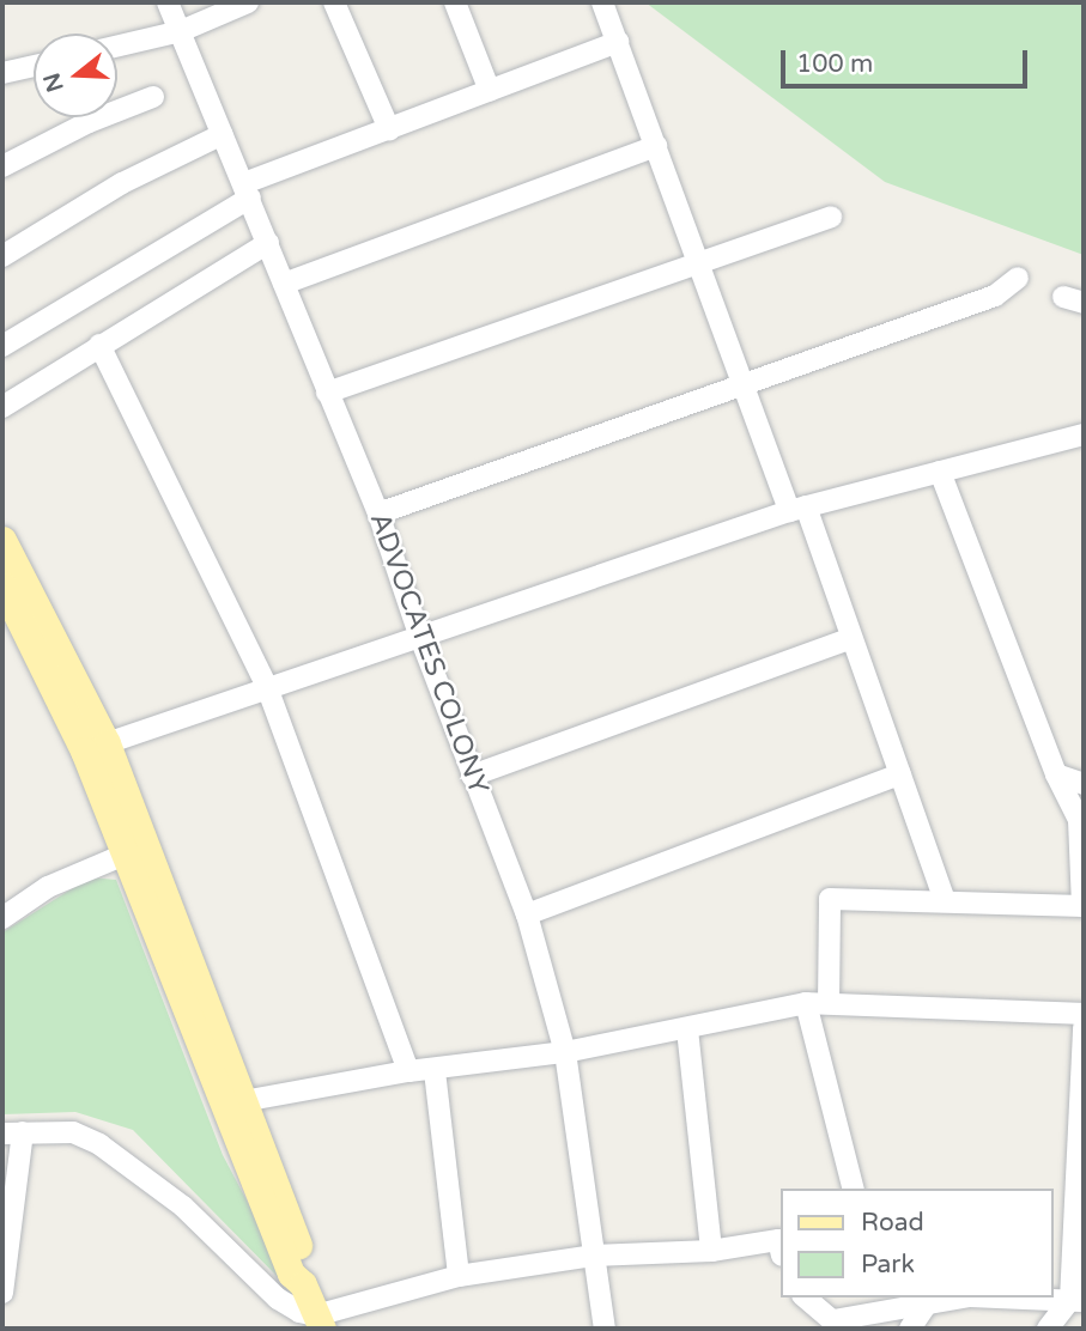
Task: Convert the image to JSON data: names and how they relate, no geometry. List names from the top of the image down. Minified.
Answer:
{"streets":{"street":["ADVOCATES COLONY"]},"legend":["Road","Park"],"scale_bar":"100 m","north":"left"}
